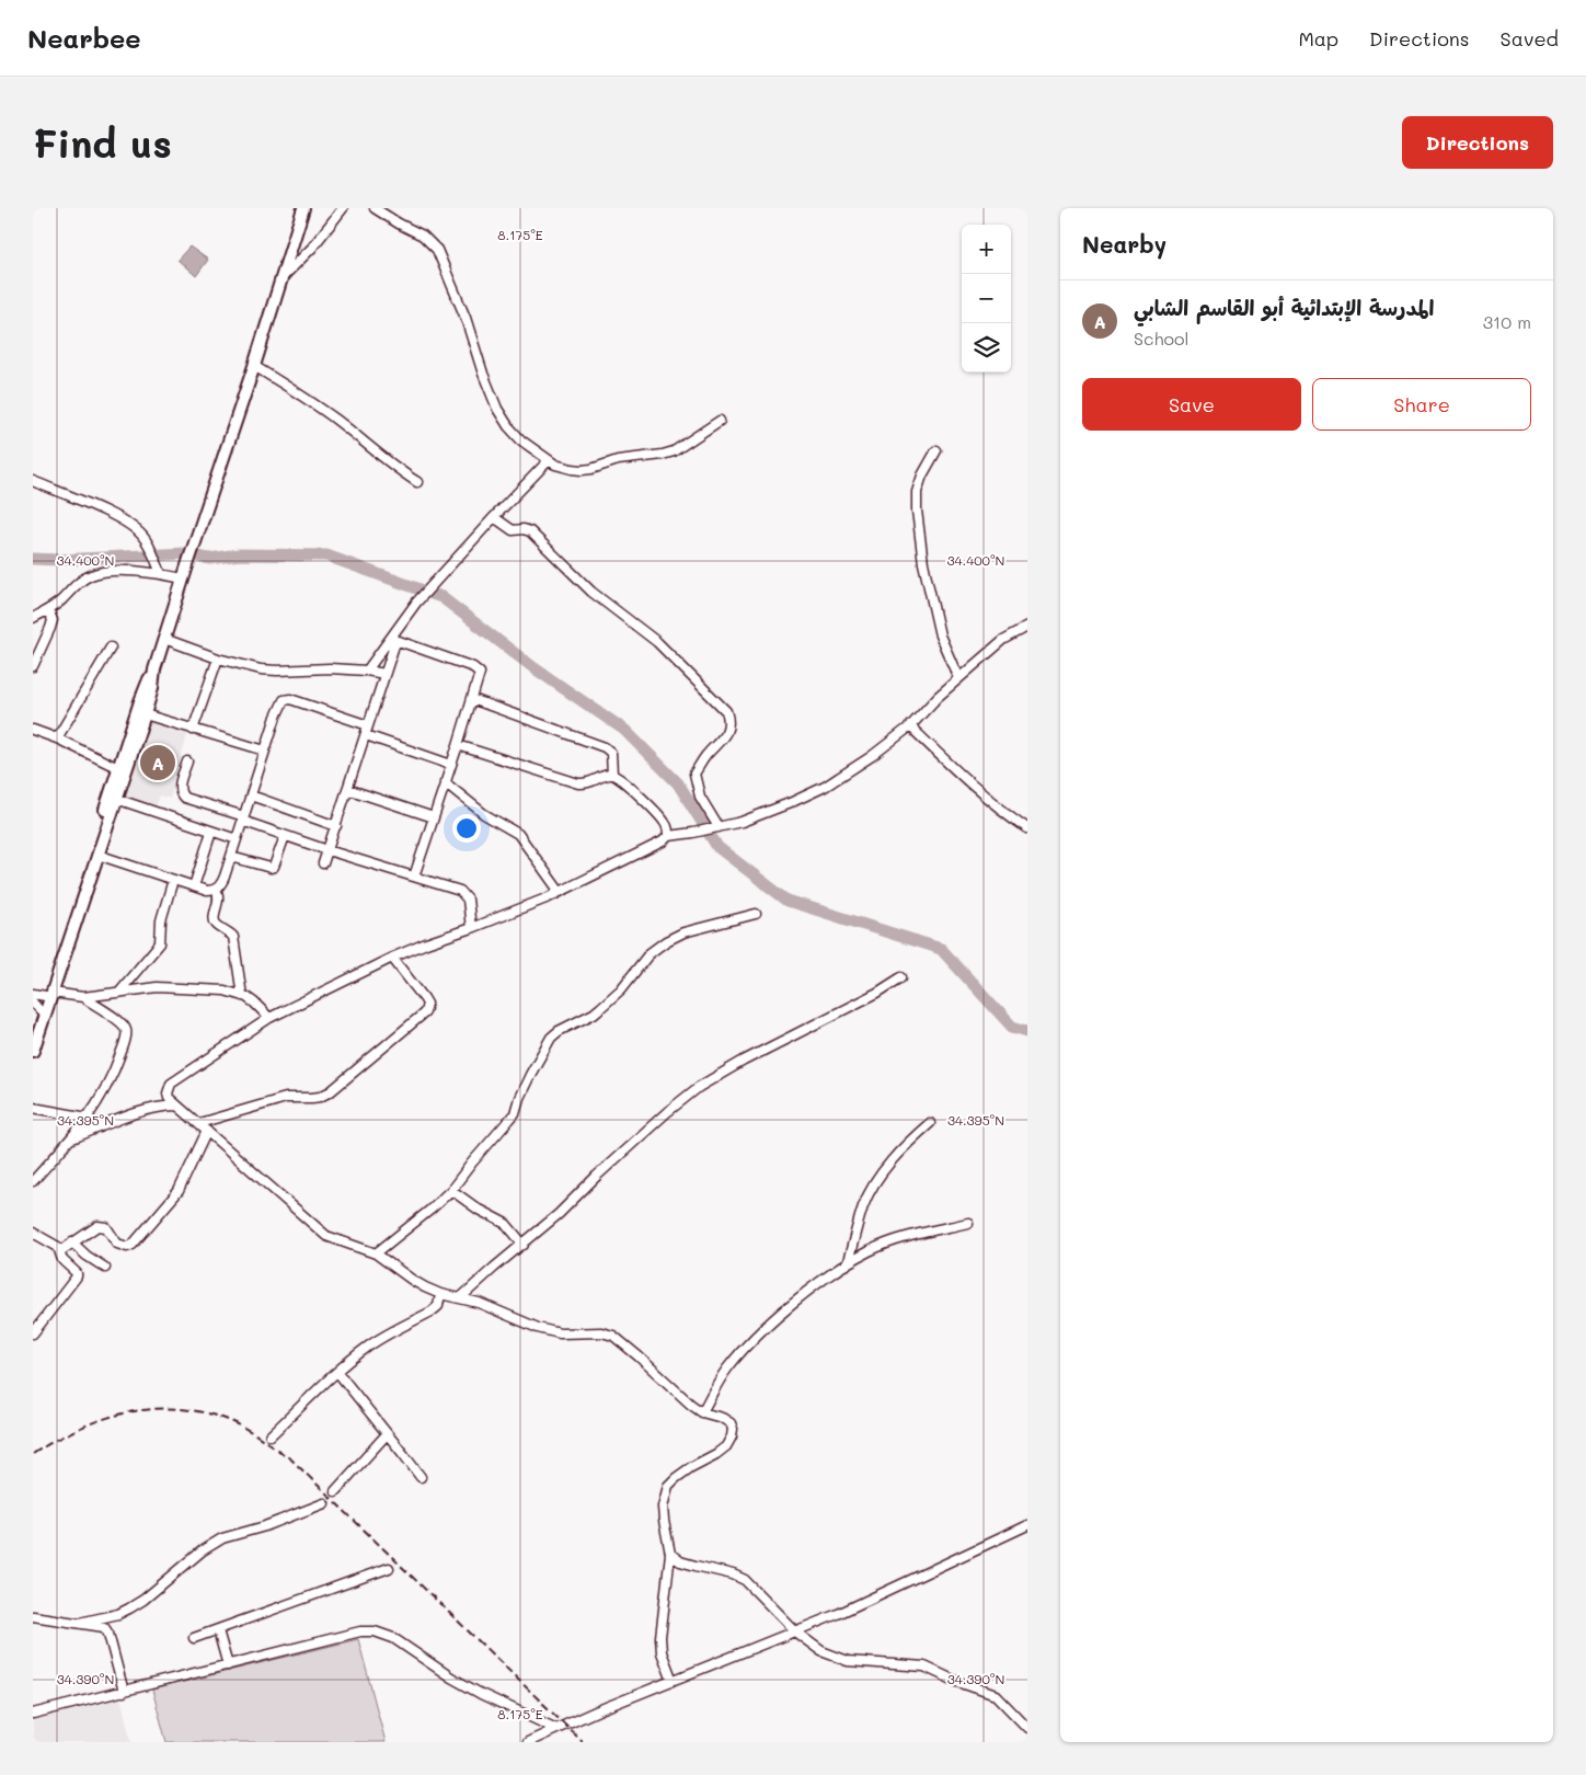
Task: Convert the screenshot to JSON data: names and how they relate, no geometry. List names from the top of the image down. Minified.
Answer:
{"page":{"header":"Nearbee","nav":["Map","Directions","Saved"],"buttons":["Directions",["Save","Share"]],"title":"Find us","heading":"Nearby","map_buttons":["+","−"],"list":[{"mark":"A","name":"المدرسة الإبتدائية أبو القاسم الشابي","note":"School","value":"310 m"}],"pins":"A"},"coordinates":["8.175°E","34.400°N","34.395°N","34.390°N"]}
